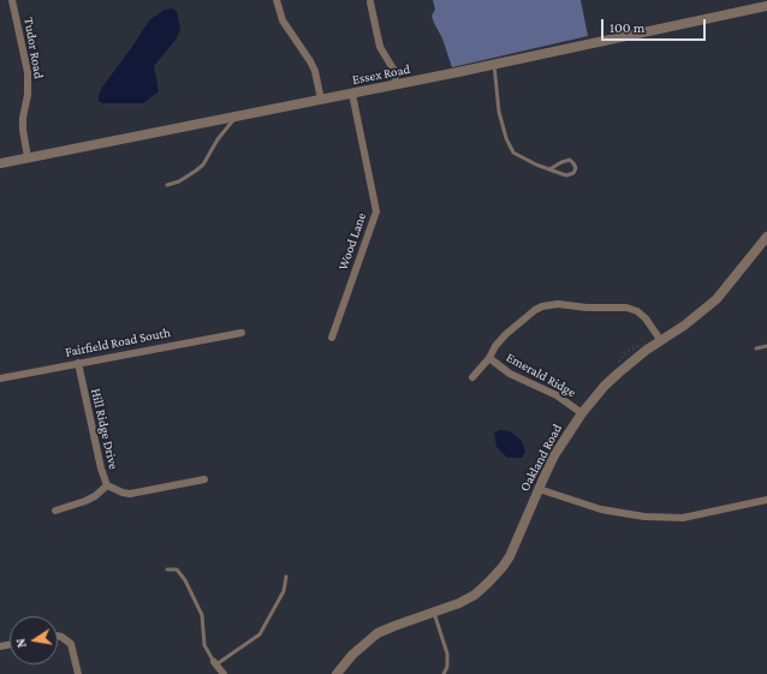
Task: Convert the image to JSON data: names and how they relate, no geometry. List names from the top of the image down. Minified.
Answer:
{"streets":{"street":["Tudor Road","Essex Road","Wood Lane","Fairfield Road South","Emerald Ridge","Hill Ridge Drive","Oakland Road"]},"crossings":[["Tudor Road","Essex Road"],["Essex Road","Wood Lane"],["Fairfield Road South","Hill Ridge Drive"],["Emerald Ridge","Oakland Road"]],"scale_bar":"100 m","north":"left"}
